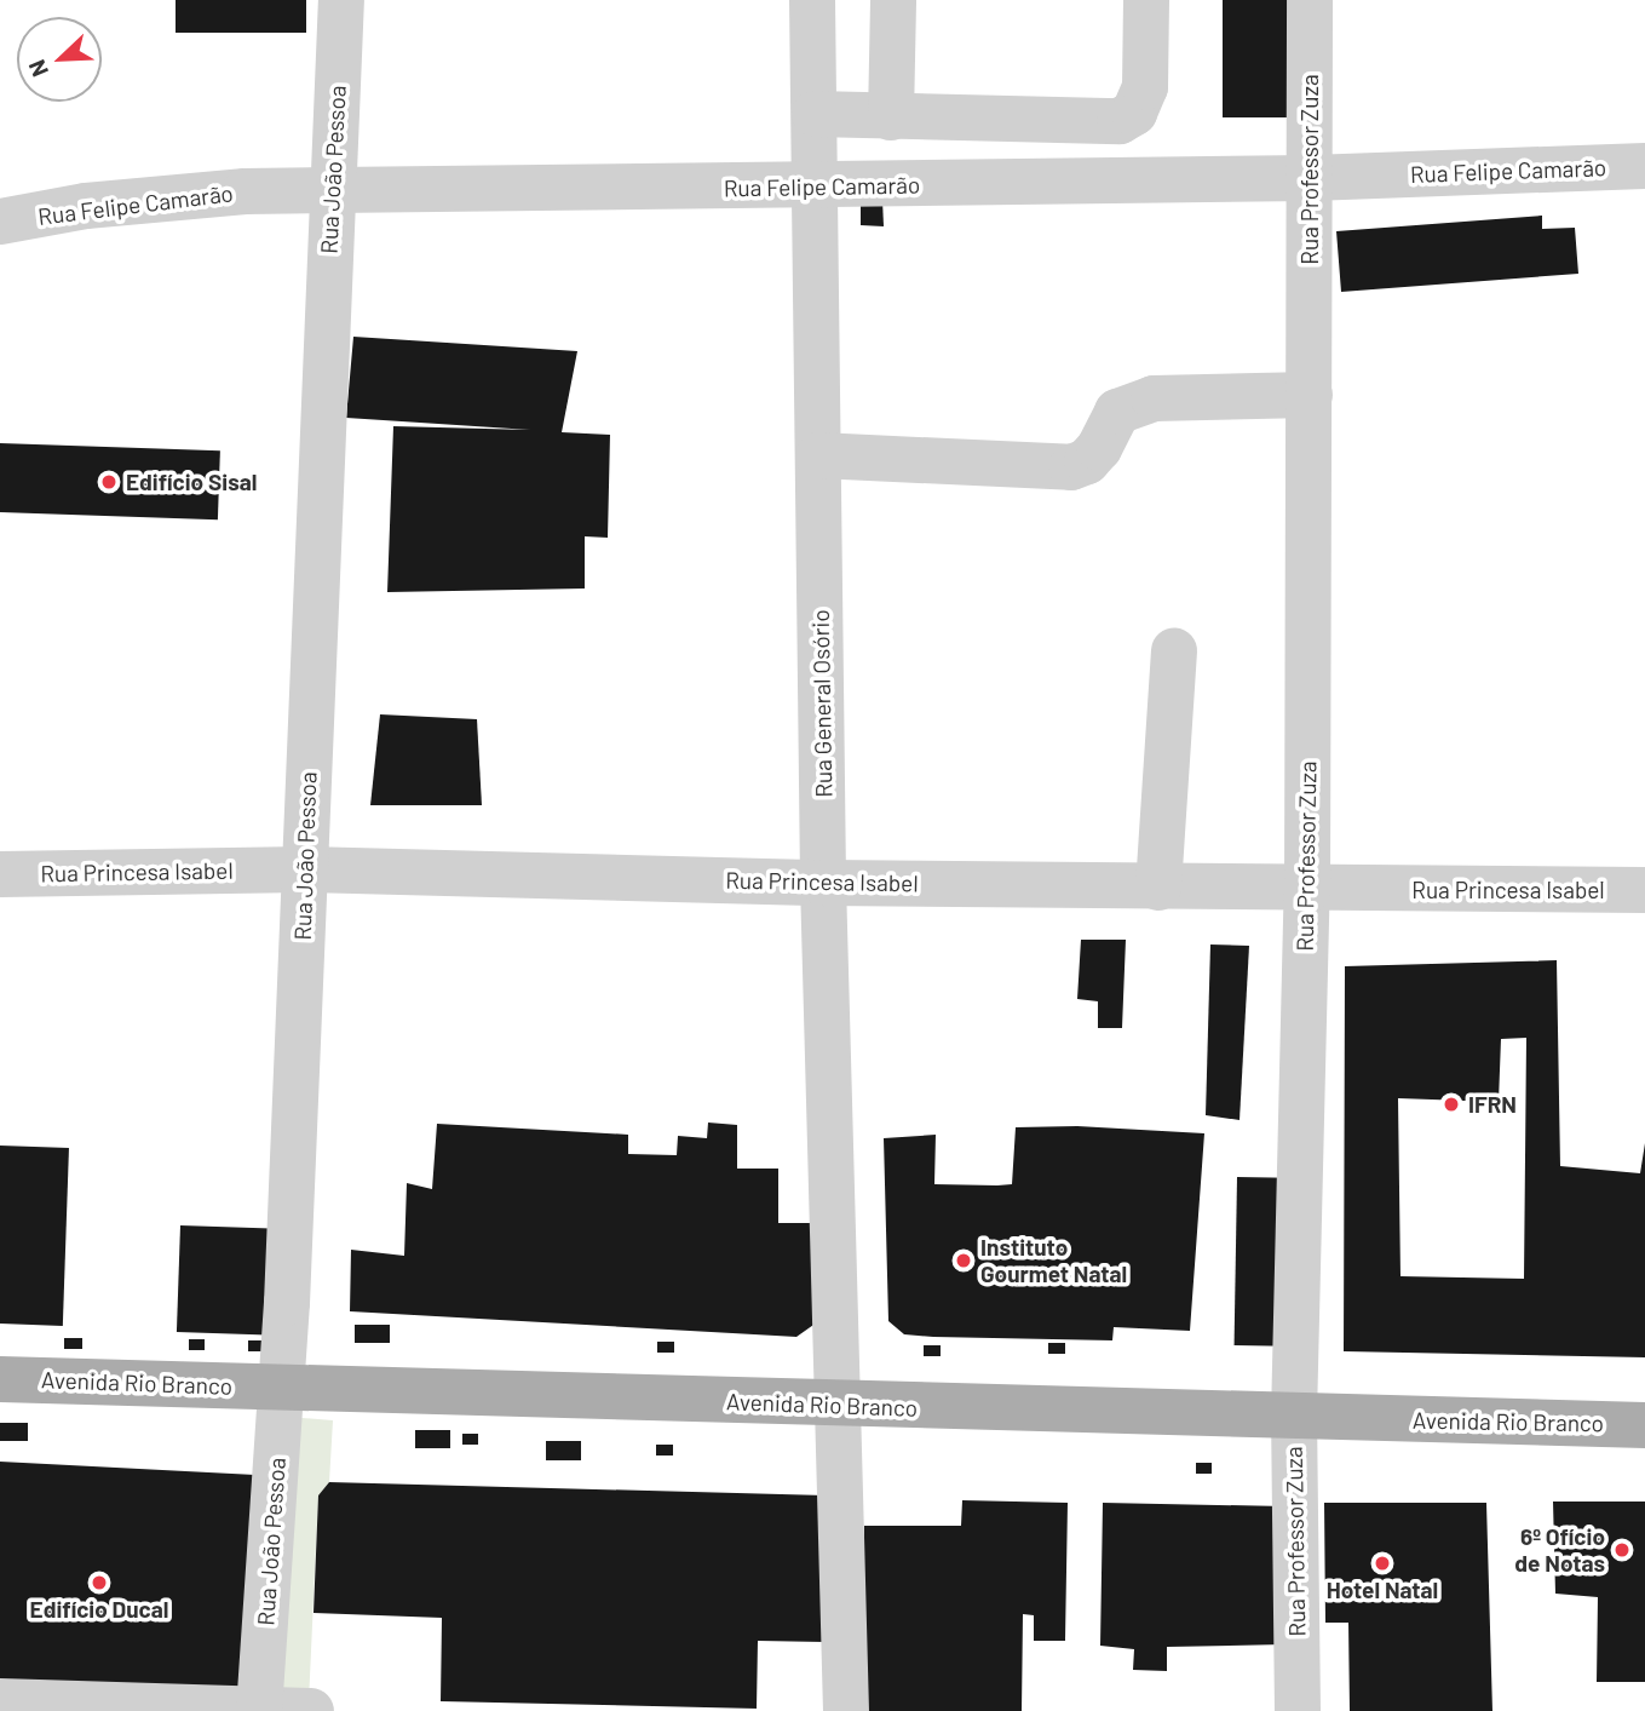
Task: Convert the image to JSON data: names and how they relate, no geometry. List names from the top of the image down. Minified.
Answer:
{"streets":{"main road":["Avenida Rio Branco"],"street":["Rua João Pessoa","Rua Professor Zuza","Rua Felipe Camarão","Rua General Osório","Rua Princesa Isabel"]},"crossings":[["Rua João Pessoa","Rua Felipe Camarão"],["Rua João Pessoa","Rua Princesa Isabel"],["Rua João Pessoa","Avenida Rio Branco"],["Rua Professor Zuza","Rua Felipe Camarão"],["Rua Professor Zuza","Rua Princesa Isabel"],["Rua Professor Zuza","Avenida Rio Branco"],["Rua Felipe Camarão","Rua General Osório"],["Rua General Osório","Rua Princesa Isabel"],["Rua General Osório","Avenida Rio Branco"]],"places":["Edifício Sisal","IFRN","Instituto Gourmet Natal","6º Ofício de Notas","Hotel Natal","Edifício Ducal"],"north":"bottom left"}
